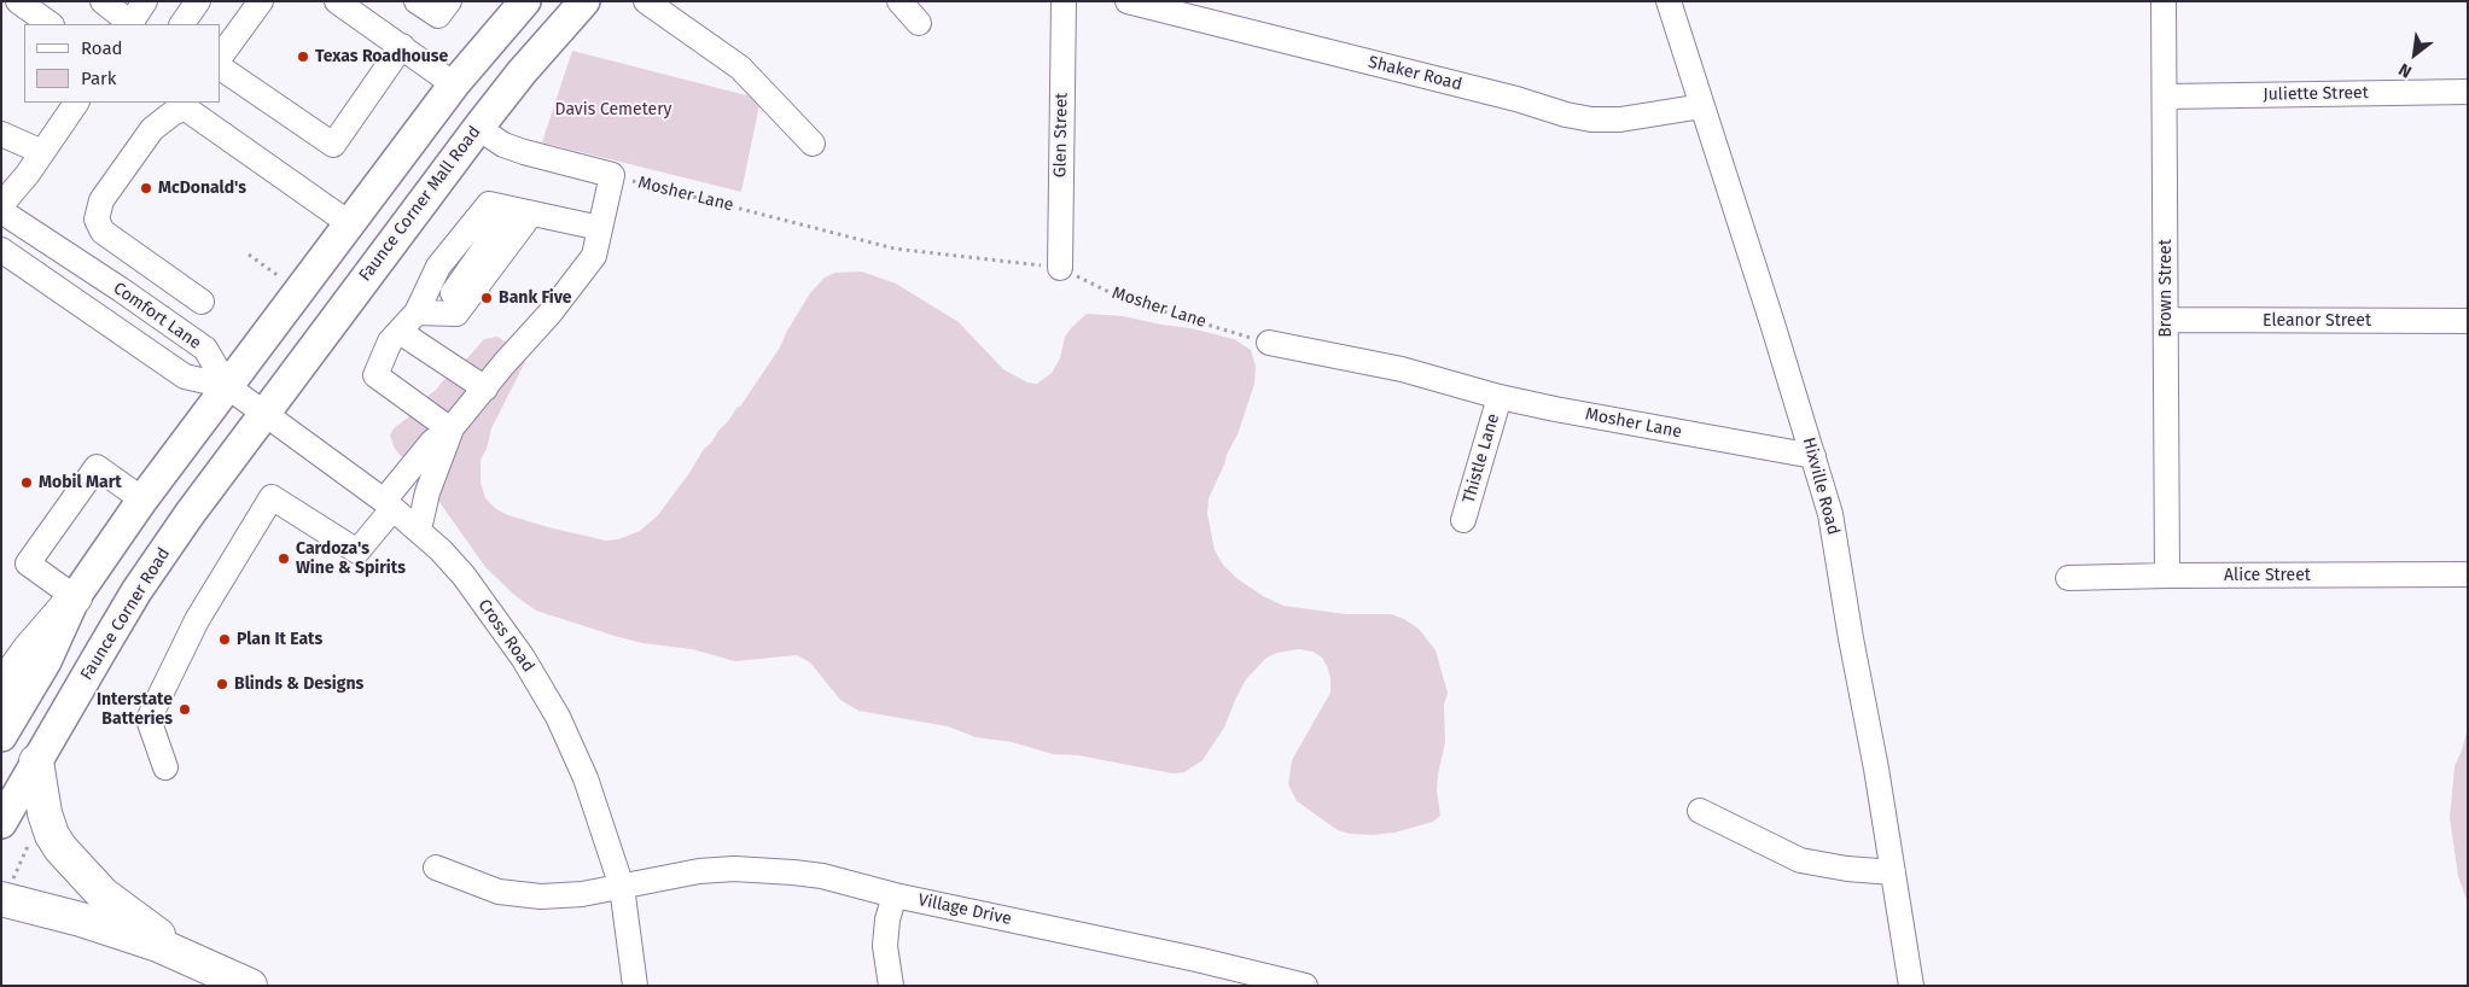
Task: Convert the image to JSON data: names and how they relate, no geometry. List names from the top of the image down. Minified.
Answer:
{"streets":{"main road":["Faunce Corner Mall Road","Faunce Corner Road"],"street":["Shaker Road","Juliette Street","Glen Street","Mosher Lane","Brown Street","Comfort Lane","Eleanor Street","Thistle Lane","Hixville Road","Alice Street","Cross Road","Village Drive"]},"crossings":[["Shaker Road","Hixville Road"],["Juliette Street","Brown Street"],["Glen Street","Mosher Lane"],["Mosher Lane","Thistle Lane"],["Mosher Lane","Hixville Road"],["Faunce Corner Mall Road","Faunce Corner Road"],["Faunce Corner Mall Road","Cross Road"],["Brown Street","Eleanor Street"],["Brown Street","Alice Street"],["Comfort Lane","Cross Road"],["Faunce Corner Road","Cross Road"],["Cross Road","Village Drive"]],"parks":["Davis Cemetery"],"places":["Texas Roadhouse","McDonald's","Bank Five","Mobil Mart","Cardoza's Wine & Spirits","Plan It Eats","Blinds & Designs","Interstate Batteries"],"legend":["Road","Park"],"north":"bottom left"}
